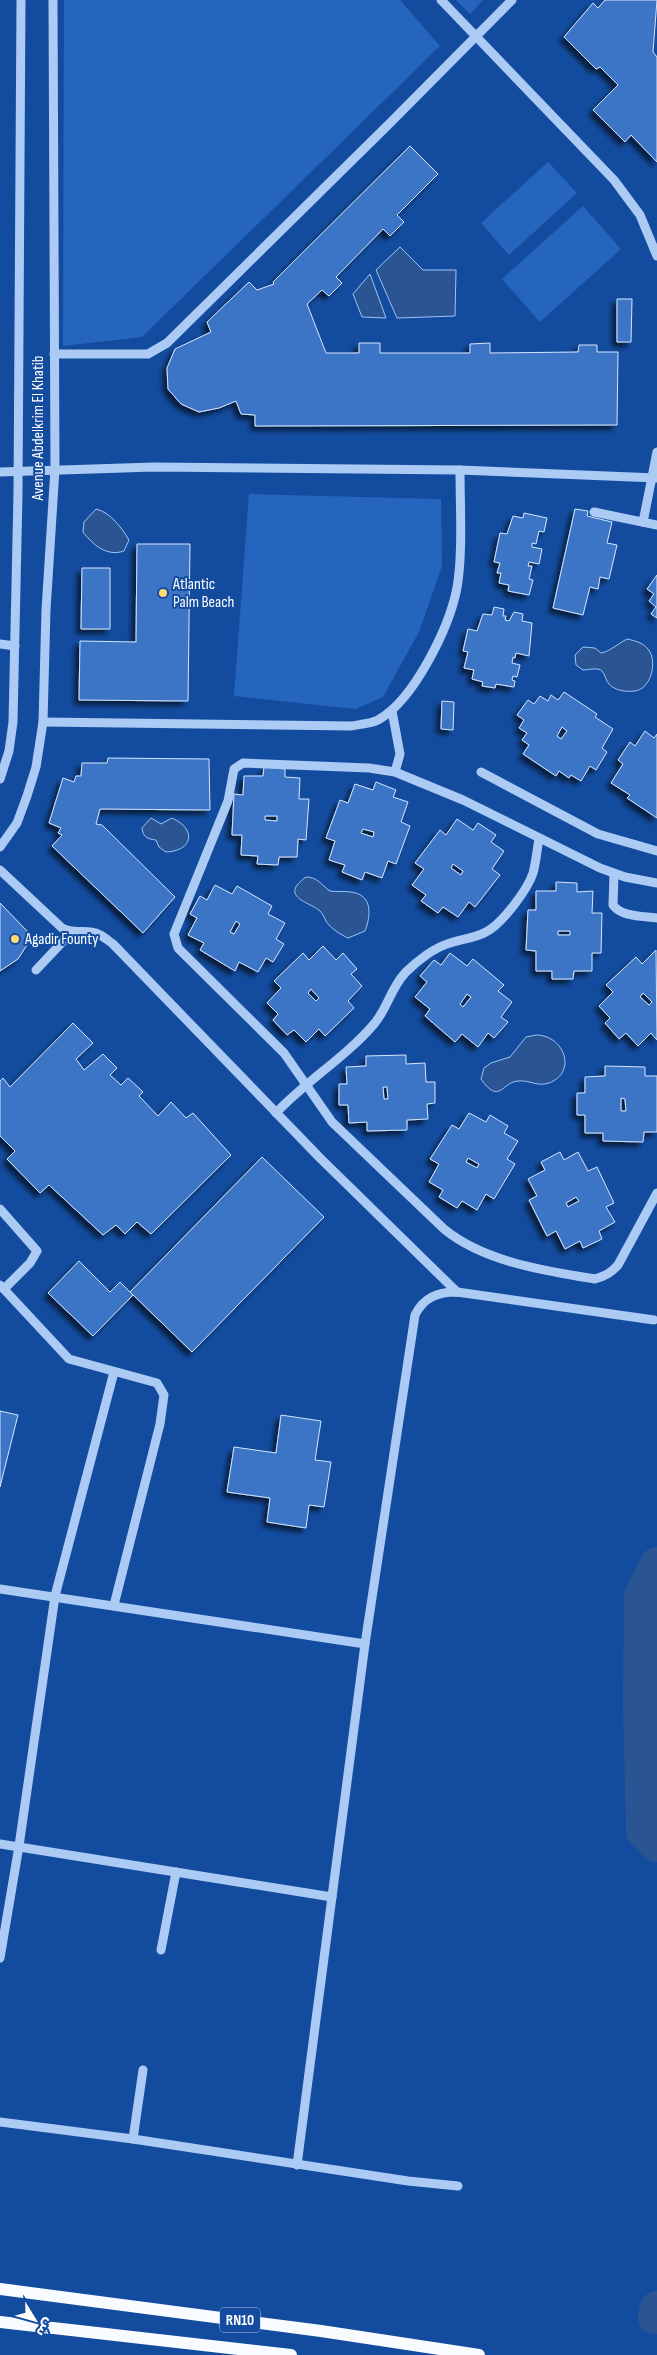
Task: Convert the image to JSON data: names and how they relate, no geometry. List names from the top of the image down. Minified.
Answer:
{"streets":{"main road":["RN10"],"street":["Avenue Abdelkrim El Khatib"]},"places":["Atlantic Palm Beach","Agadir Founty"],"north":"bottom right"}
